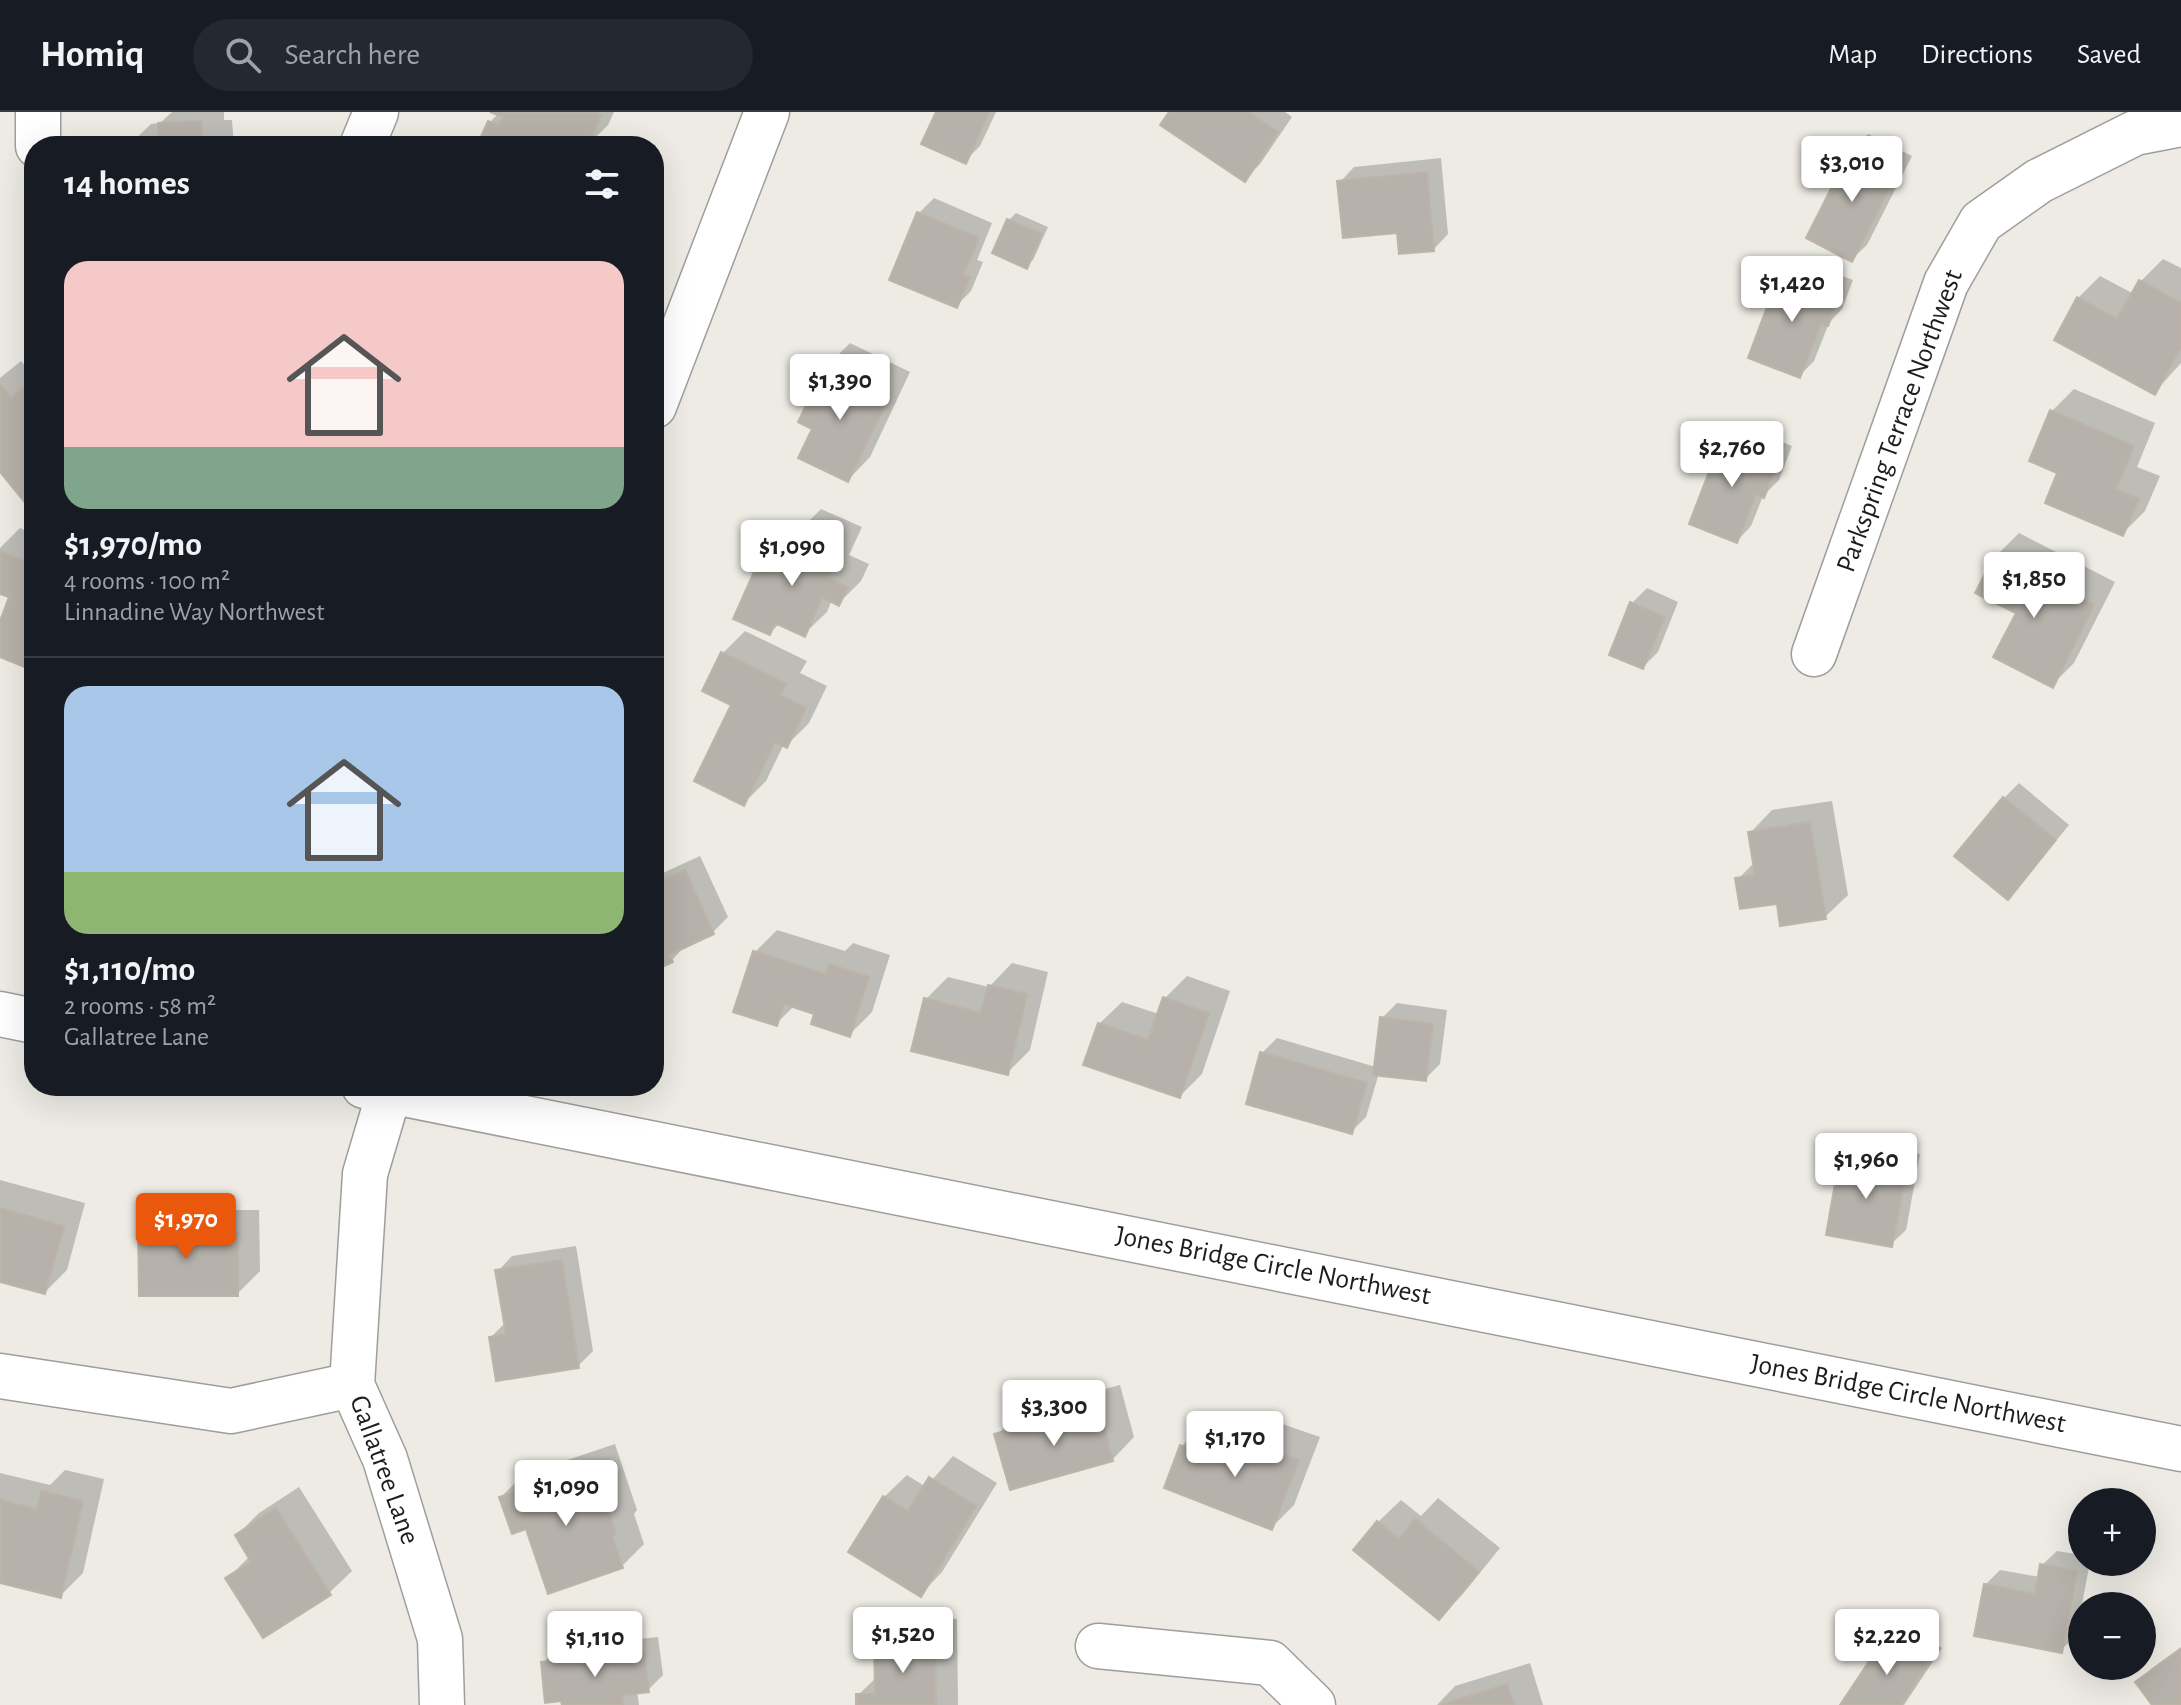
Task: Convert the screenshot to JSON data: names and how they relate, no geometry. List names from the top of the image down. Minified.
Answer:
{"streets":{"street":["Parkspring Terrace Northwest","Jones Bridge Circle Northwest","Gallatree Lane"]},"page":{"header":"Homiq","search":"Search here","nav":["Map","Directions","Saved"],"price":["$3,010","$1,420","$1,390","$2,760","$1,090","$1,850","$1,960","$1,970","$3,300","$1,170","$1,090","$1,520","$2,220","$1,110"],"heading":"14 homes","list":[{"name":"$1,970/mo","note":"4 rooms · 100 m² · Linnadine Way Northwest"},{"name":"$1,110/mo","note":"2 rooms · 58 m² · Gallatree Lane"}],"map_buttons":["+","−"]}}
